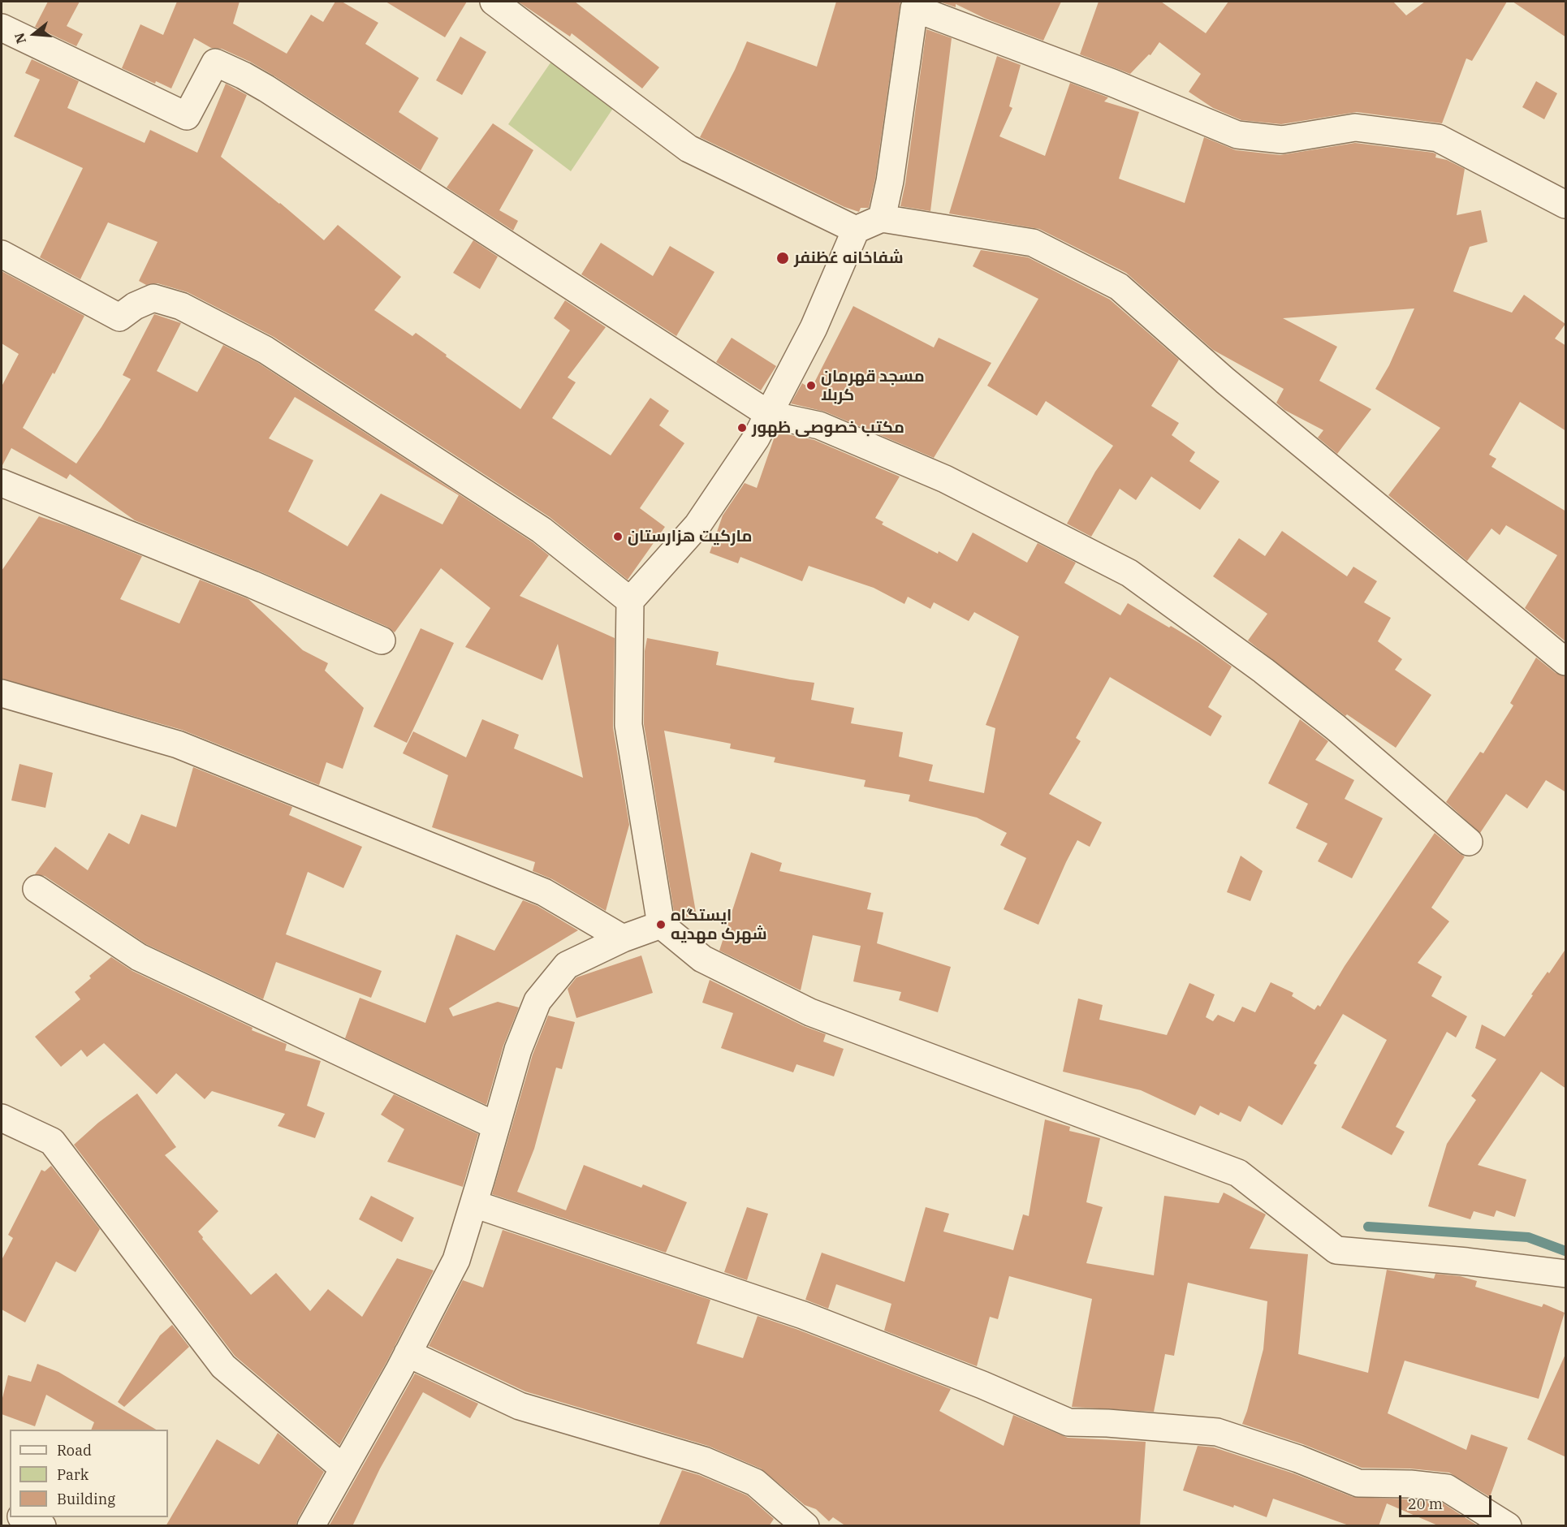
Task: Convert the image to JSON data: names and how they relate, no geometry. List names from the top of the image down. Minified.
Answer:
{"places":["شفاخانه غظنفر","مسجد قهرمان کربلا","مکتب خصوصی ظهور","مارکیت هزارستان","ایستگاه شهرک مهدیه"],"legend":["Road","Park","Building"],"scale_bar":"20 m","north":"left"}
